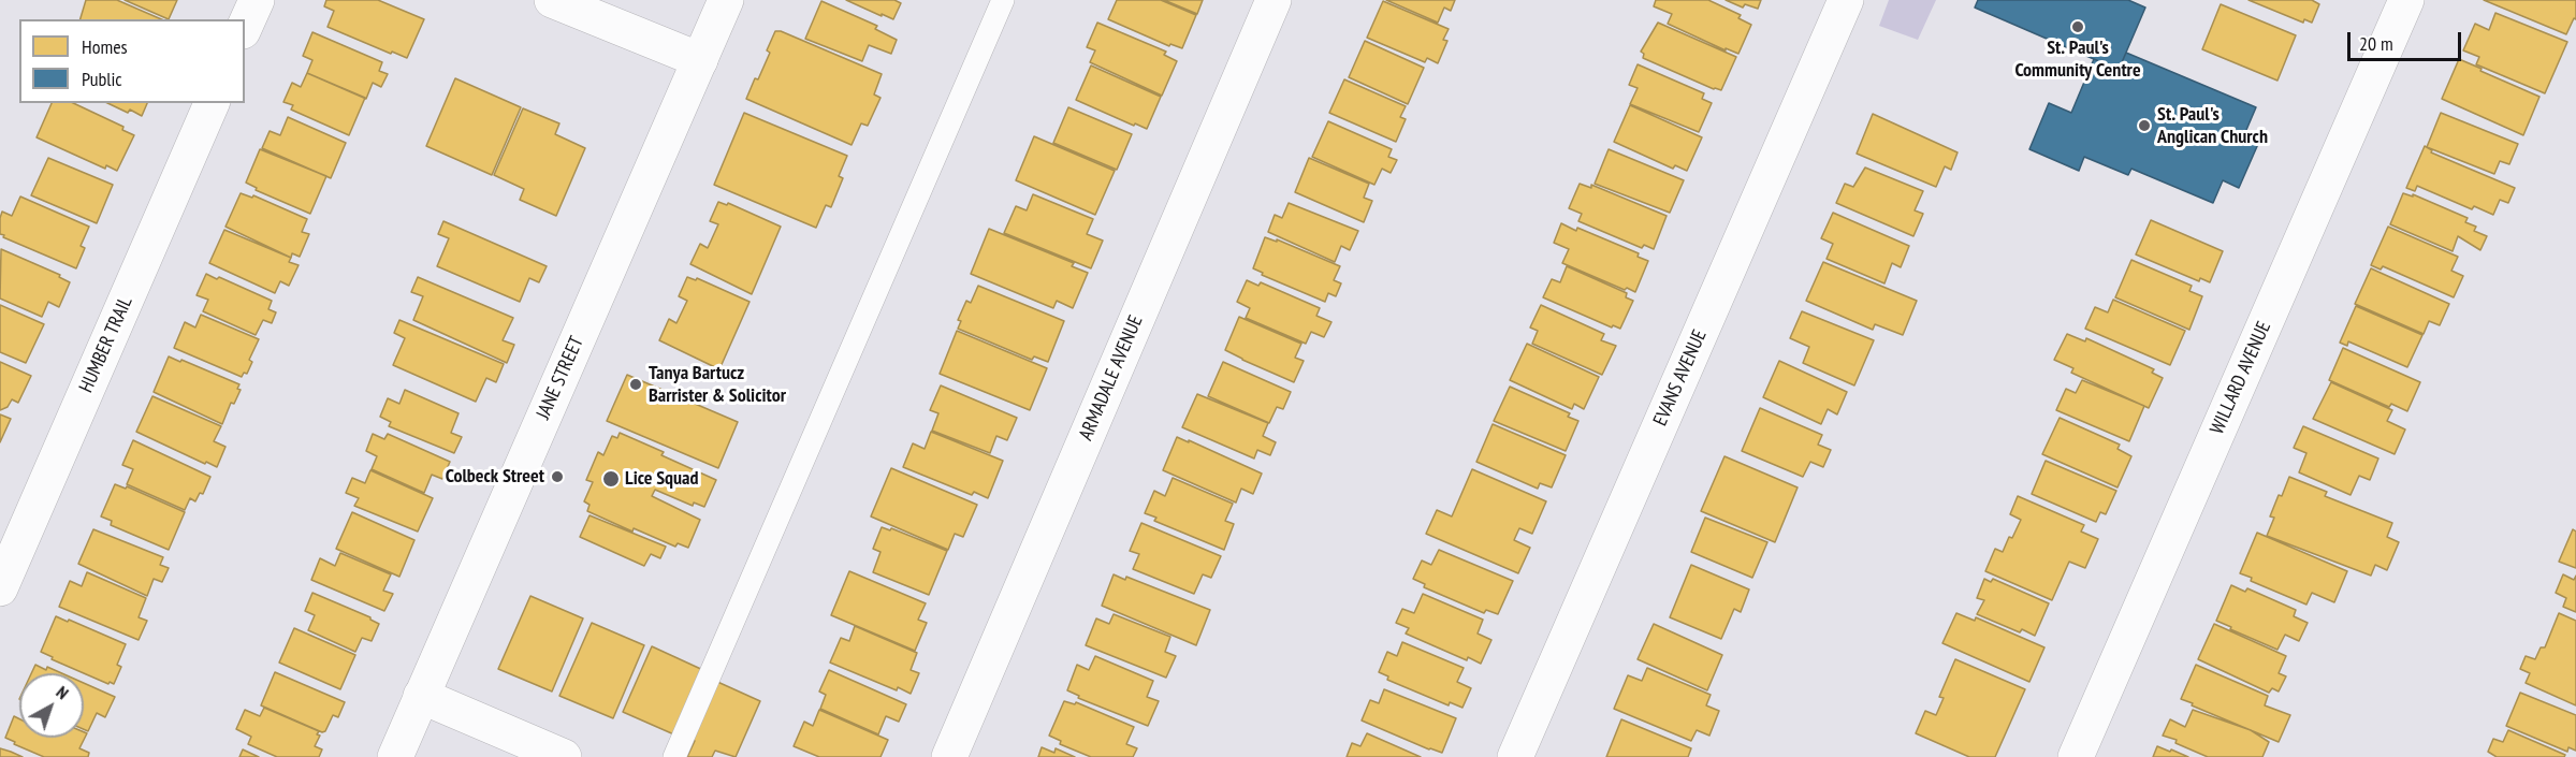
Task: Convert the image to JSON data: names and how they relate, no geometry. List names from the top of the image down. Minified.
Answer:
{"streets":{"street":["HUMBER TRAIL","JANE STREET","ARMADALE AVENUE","EVANS AVENUE","WILLARD AVENUE"]},"places":["St. Paul's Community Centre","St. Paul's Anglican Church","Tanya Bartucz Barrister & Solicitor","Colbeck Street","Lice Squad"],"legend":["Homes","Public"],"scale_bar":"20 m","north":"top right"}
